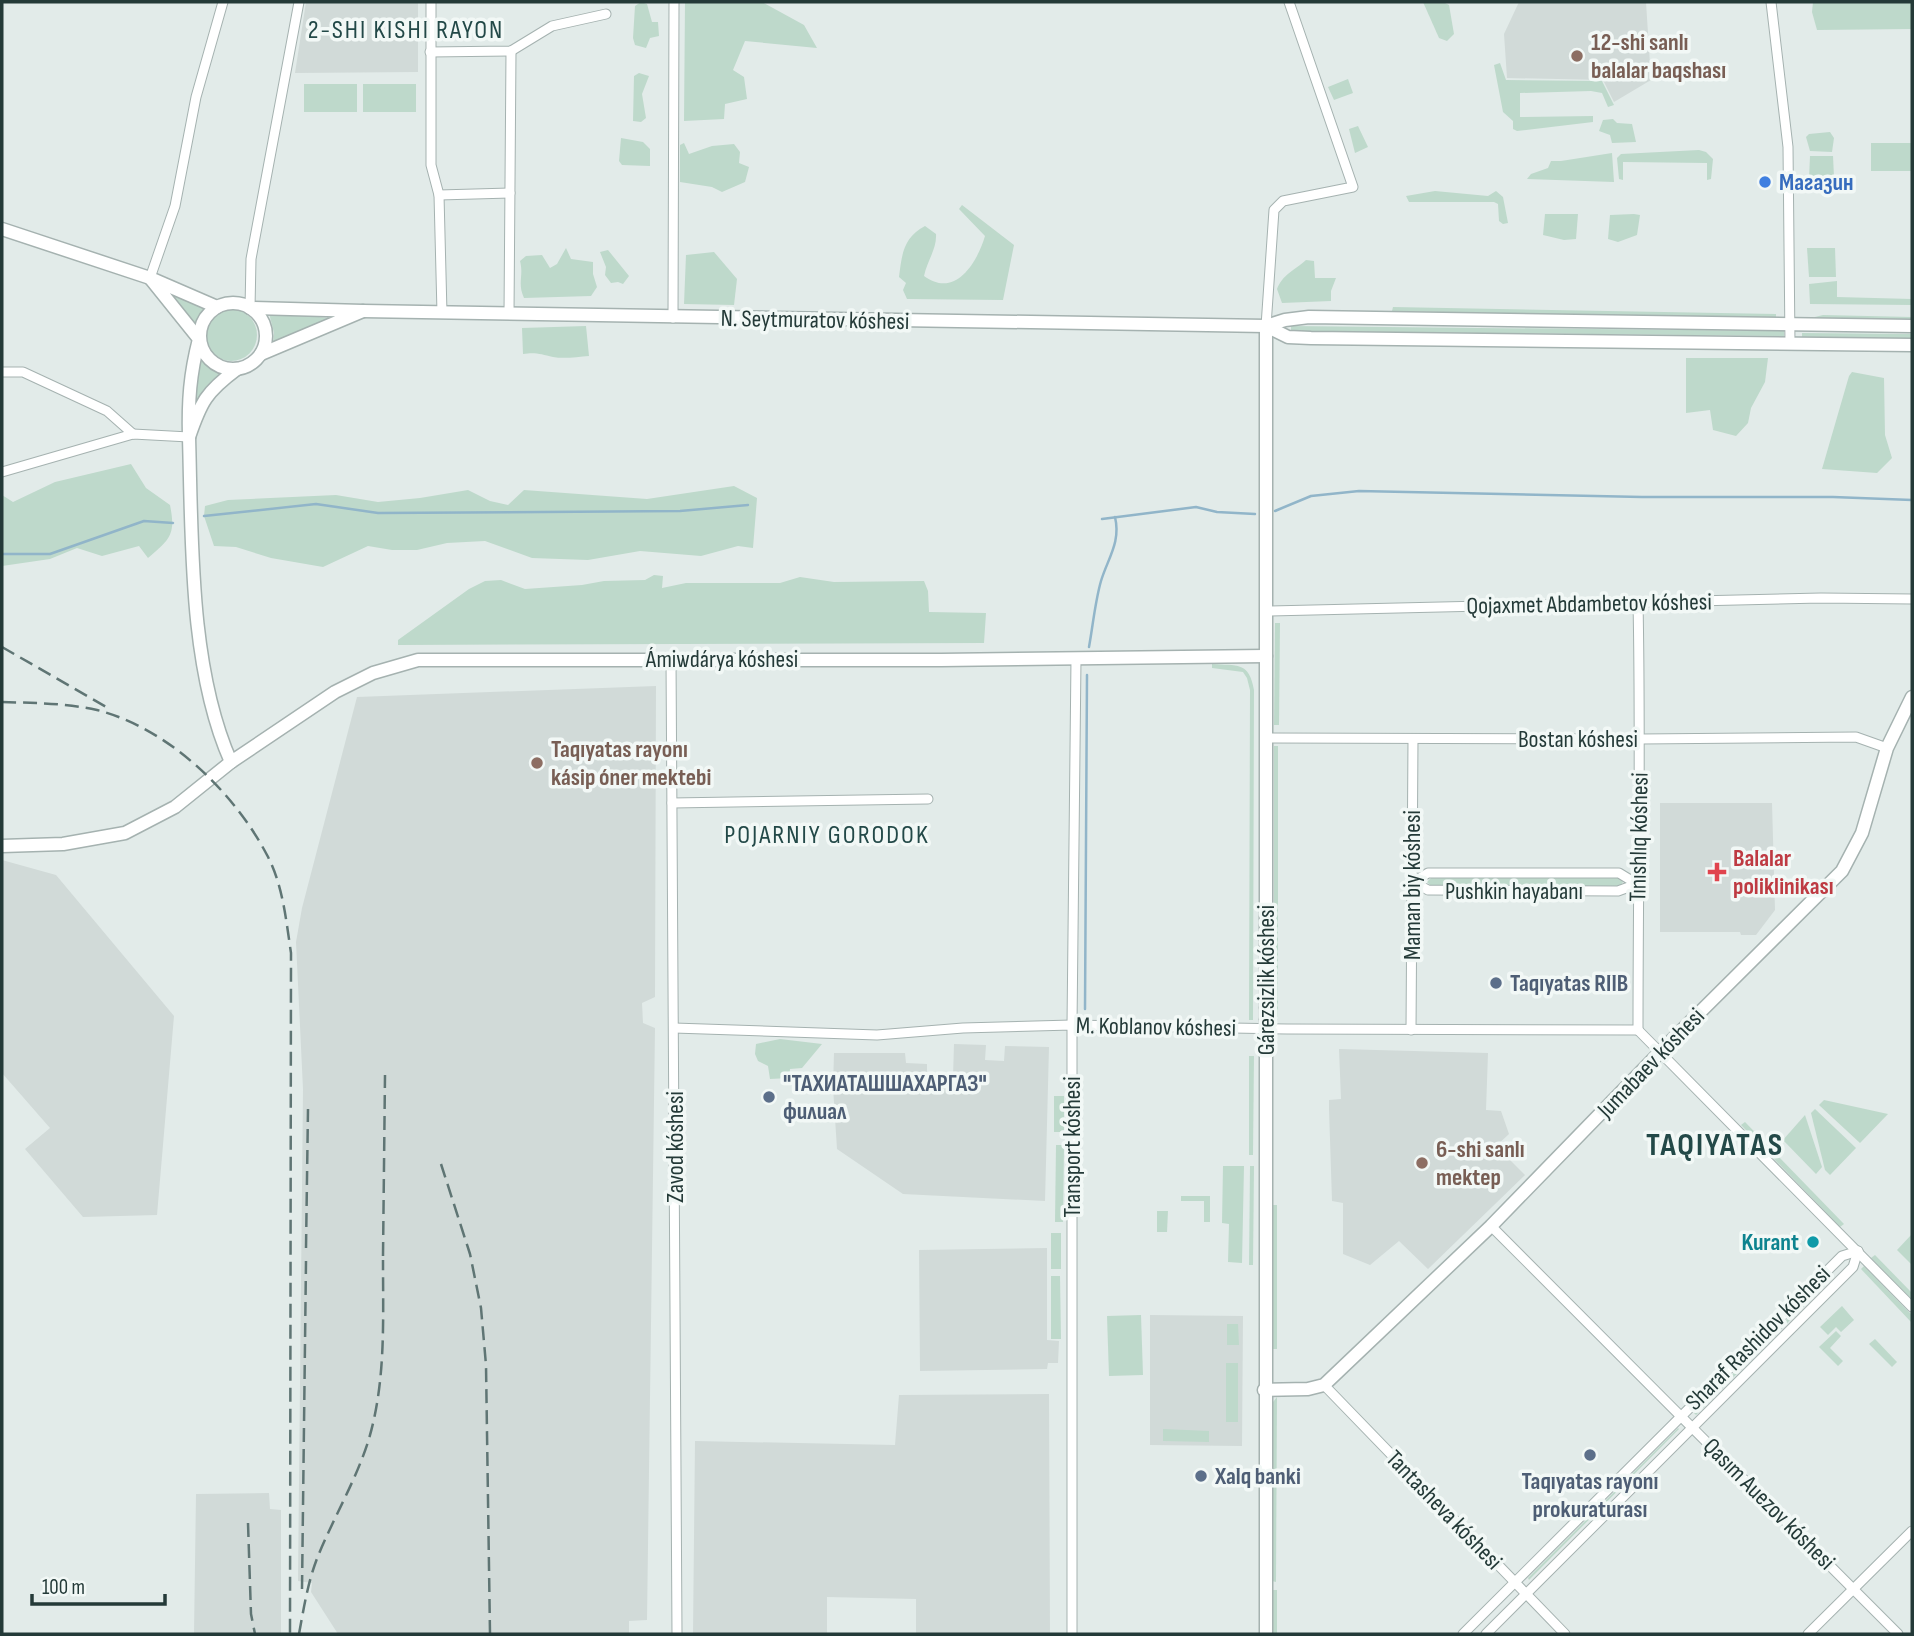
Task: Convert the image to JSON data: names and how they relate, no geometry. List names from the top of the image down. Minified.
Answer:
{"streets":{"street":["N. Seytmuratov kóshesi","Qojaxmet Abdambetov kóshesi","Ámiwdárya kóshesi","Bostan kóshesi","Tınıshlıq kóshesi","Maman biy kóshesi","Pushkin hayabanı","Gárezsizlik kóshesi","M. Koblanov kóshesi","Jumabaev kóshesi","Zavod kóshesi","Transport kóshesi","Sharaf Rashidov kóshesi","Qasım Auezov kóshesi","Tantasheva kóshesi"]},"crossings":[["N. Seytmuratov kóshesi","Gárezsizlik kóshesi"],["Qojaxmet Abdambetov kóshesi","Tınıshlıq kóshesi"],["Qojaxmet Abdambetov kóshesi","Gárezsizlik kóshesi"],["Ámiwdárya kóshesi","Gárezsizlik kóshesi"],["Ámiwdárya kóshesi","Zavod kóshesi"],["Ámiwdárya kóshesi","Transport kóshesi"],["Bostan kóshesi","Tınıshlıq kóshesi"],["Bostan kóshesi","Maman biy kóshesi"],["Bostan kóshesi","Gárezsizlik kóshesi"],["Bostan kóshesi","Jumabaev kóshesi"],["Tınıshlıq kóshesi","Pushkin hayabanı"],["Tınıshlıq kóshesi","M. Koblanov kóshesi"],["Maman biy kóshesi","Pushkin hayabanı"],["Maman biy kóshesi","M. Koblanov kóshesi"],["Gárezsizlik kóshesi","M. Koblanov kóshesi"],["M. Koblanov kóshesi","Zavod kóshesi"],["M. Koblanov kóshesi","Transport kóshesi"],["Jumabaev kóshesi","Qasım Auezov kóshesi"],["Jumabaev kóshesi","Tantasheva kóshesi"],["Sharaf Rashidov kóshesi","Qasım Auezov kóshesi"],["Sharaf Rashidov kóshesi","Tantasheva kóshesi"]],"districts":["2-SHI KISHI RAYON","POJARNIY GORODOK","TAQIYATAS"],"places":{"other":["12-shi sanlı balalar baqshası","Магазин","Taqıyatas rayonı kásip óner mektebi","Taqıyatas RIIB","\"ТАХИАТАШШАХАРГАЗ\" филиал","6-shi sanlı mektep","Kurant","Taqıyatas rayonı prokuraturası","Xalq banki"],"health":["Balalar poliklinikası"]},"scale_bar":"100 m"}
